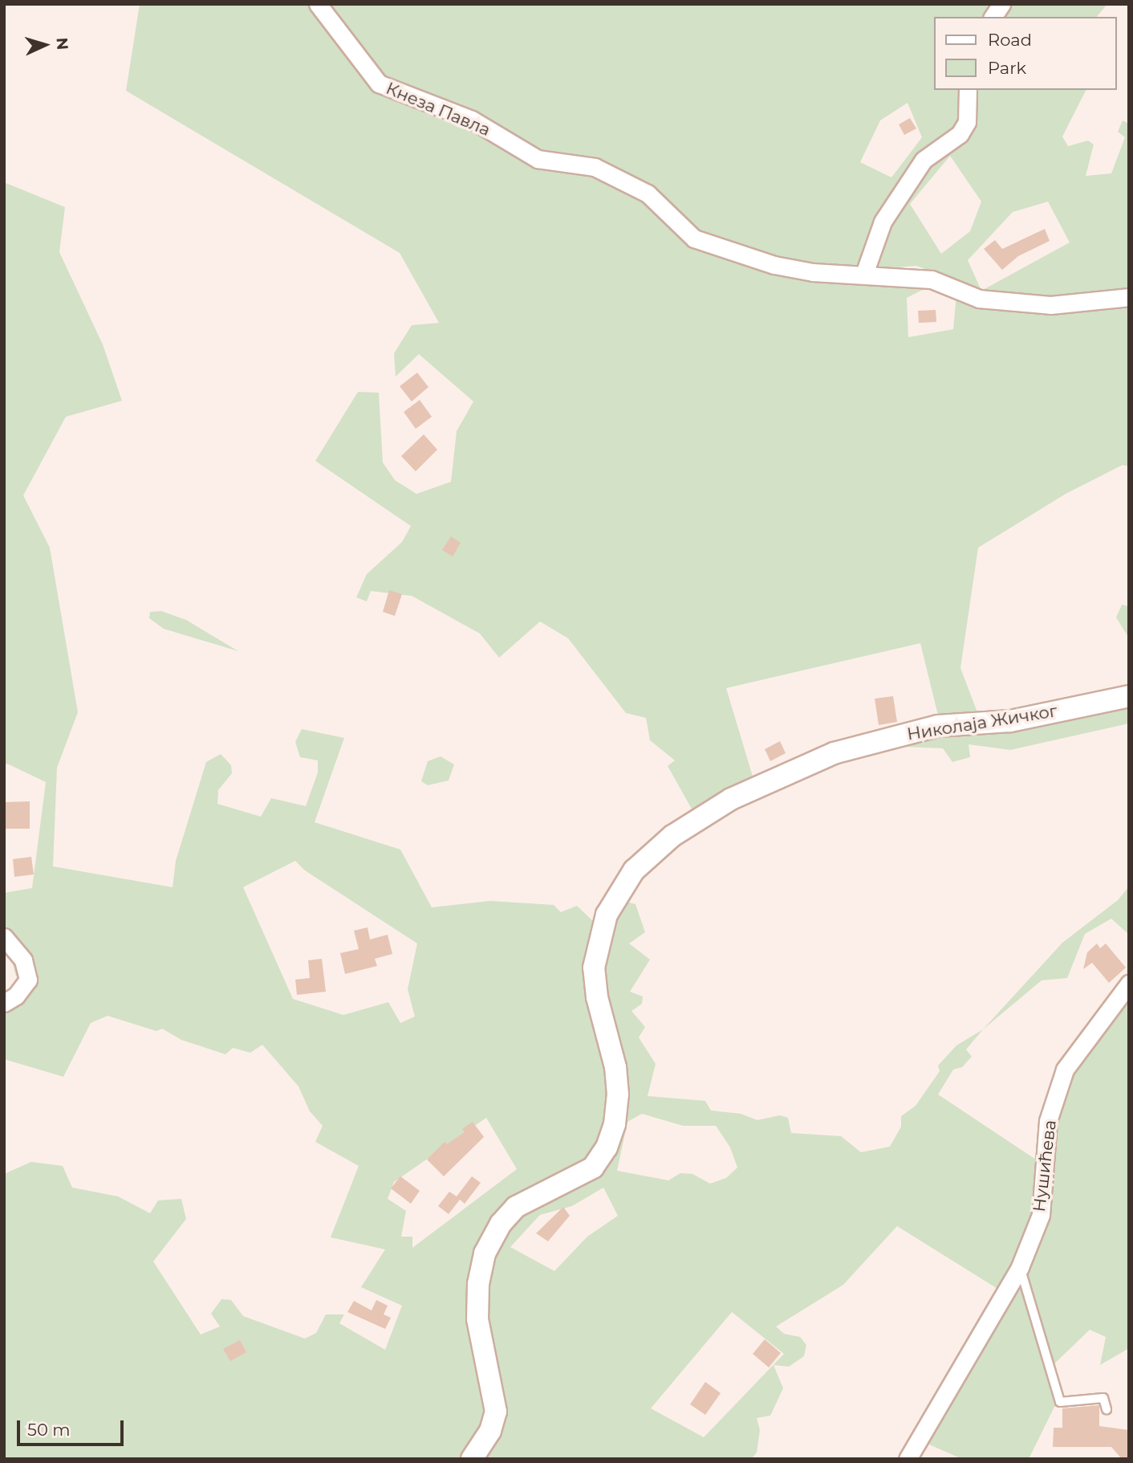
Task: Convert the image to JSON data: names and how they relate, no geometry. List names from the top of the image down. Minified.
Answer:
{"streets":{"street":["Кнеза Павла","Николаја Жичког","Нушићева"]},"legend":["Road","Park"],"scale_bar":"50 m","north":"right"}
